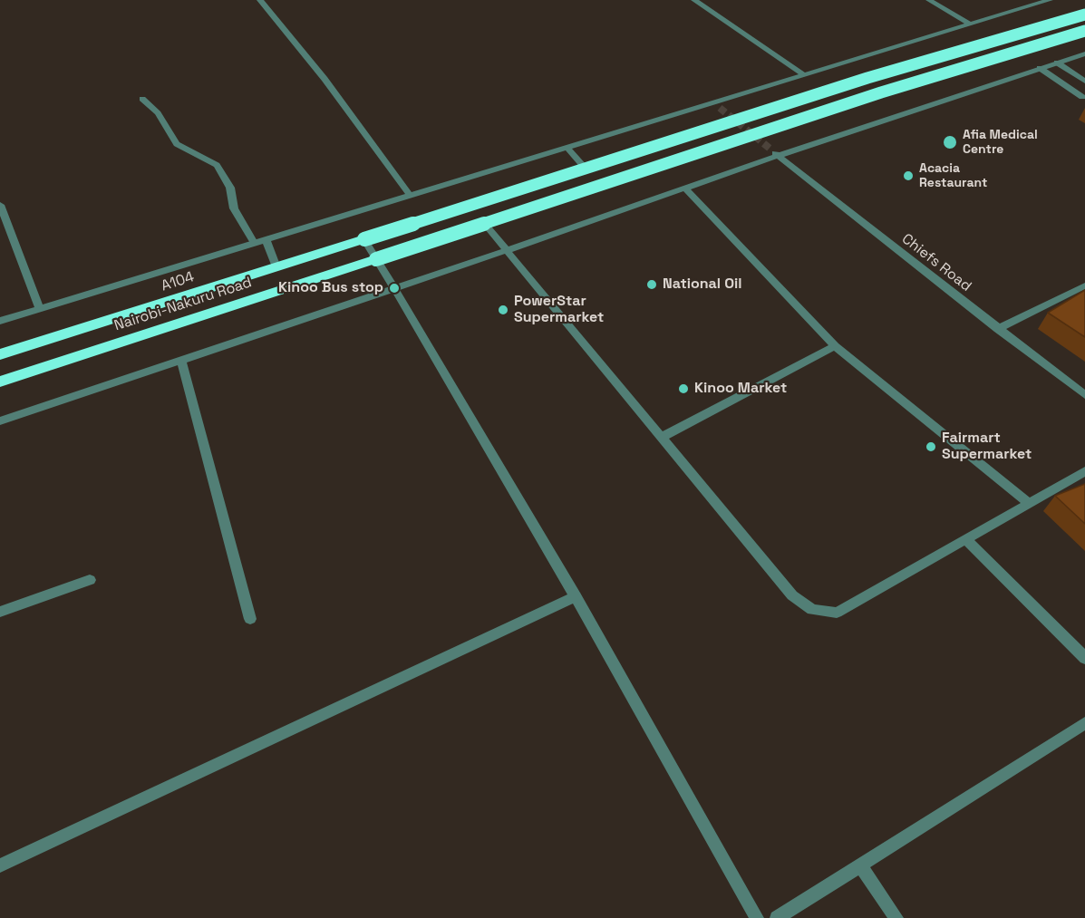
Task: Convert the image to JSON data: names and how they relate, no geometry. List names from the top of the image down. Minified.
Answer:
{"streets":{"highway":["A104","Nairobi-Nakuru Road"],"street":["Chiefs Road"]},"places":["Afia Medical Centre","Acacia Restaurant","National Oil","Kinoo Bus stop","PowerStar Supermarket","Kinoo Market","Fairmart Supermarket"]}
